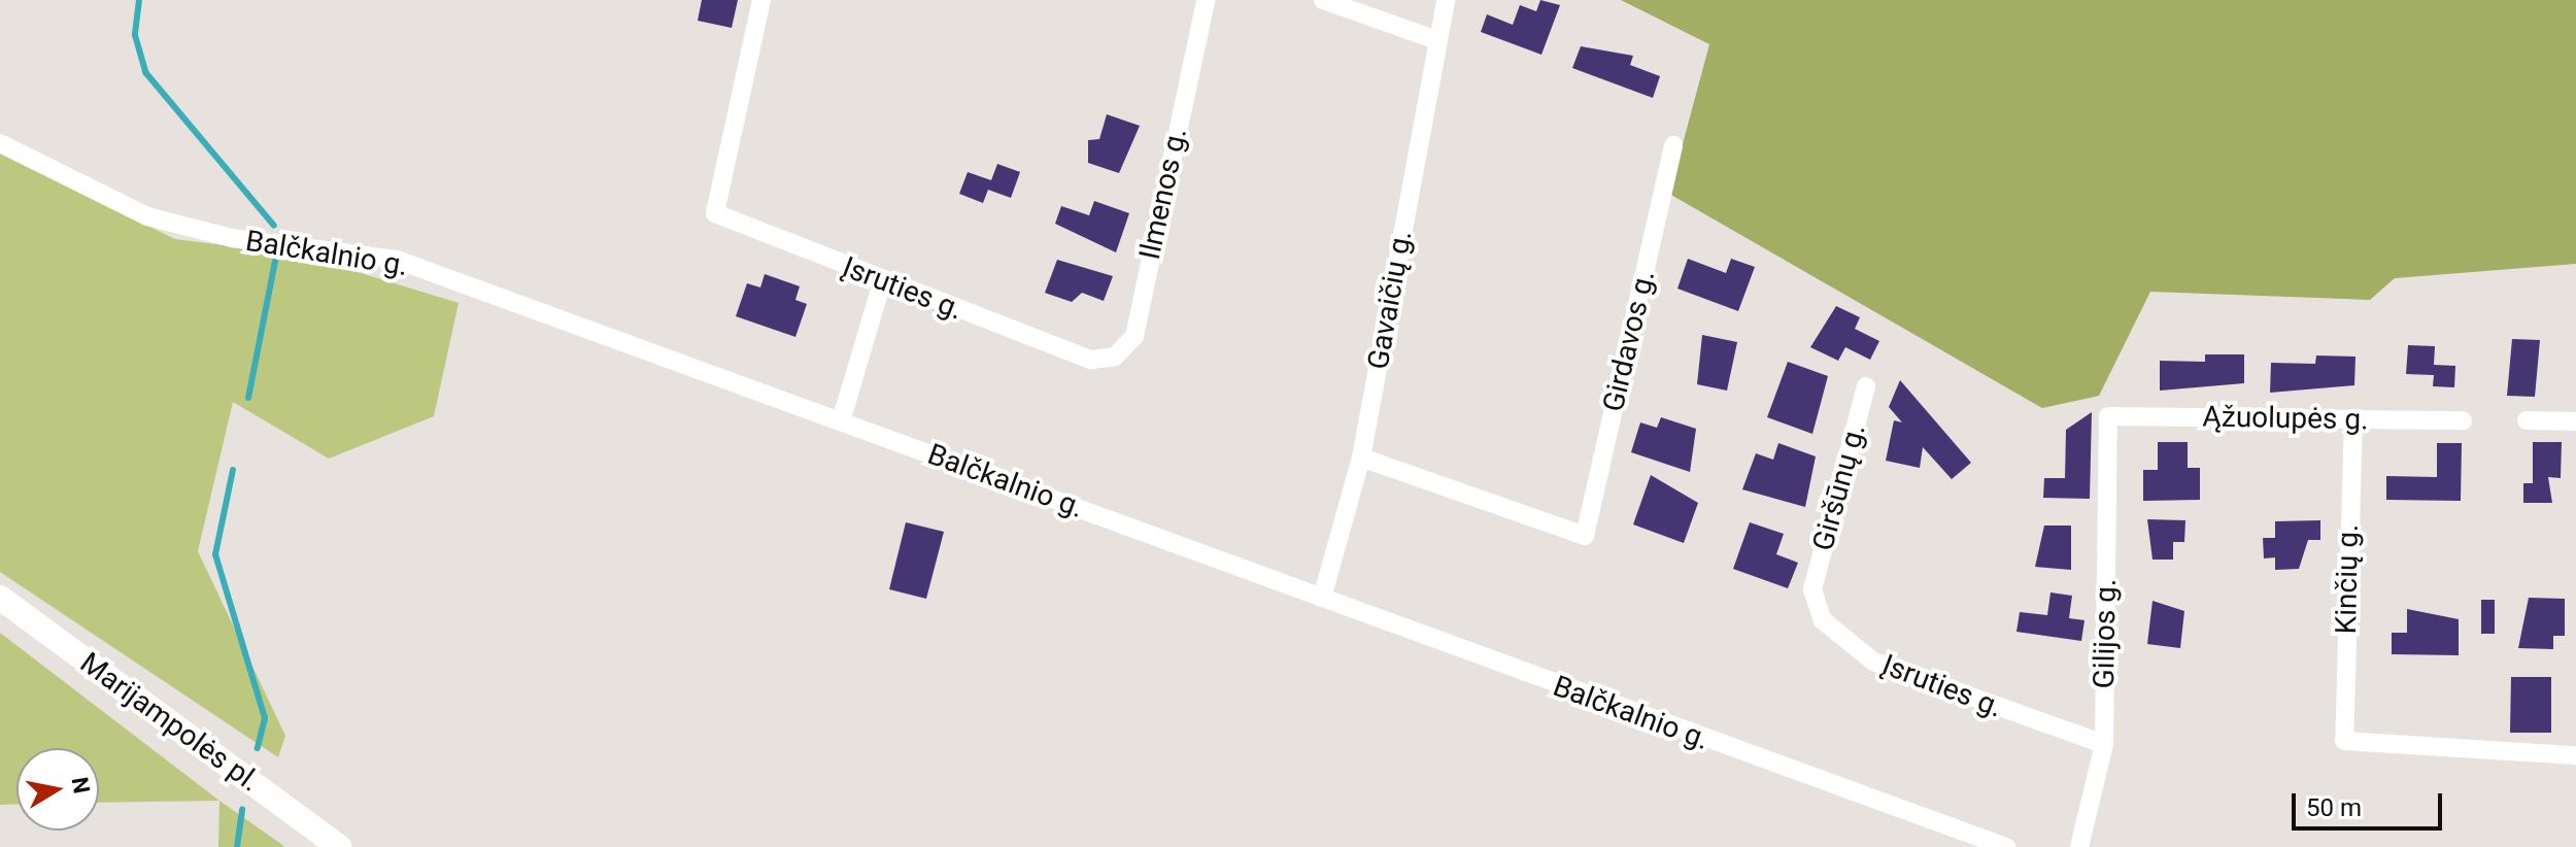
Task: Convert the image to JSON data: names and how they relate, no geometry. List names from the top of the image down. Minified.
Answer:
{"streets":{"main road":["Marijampolės pl."],"street":["Ilmenos g.","Balčkalnio g.","Įsruties g.","Gavaičių g.","Girdavos g.","Ąžuolupės g.","Giršūnų g.","Kinčių g.","Gilijos g."]},"crossings":[["Ilmenos g.","Įsruties g."],["Balčkalnio g.","Gavaičių g."],["Įsruties g.","Giršūnų g."],["Įsruties g.","Gilijos g."],["Gavaičių g.","Girdavos g."],["Ąžuolupės g.","Kinčių g."],["Ąžuolupės g.","Gilijos g."]],"scale_bar":"50 m","north":"right"}
